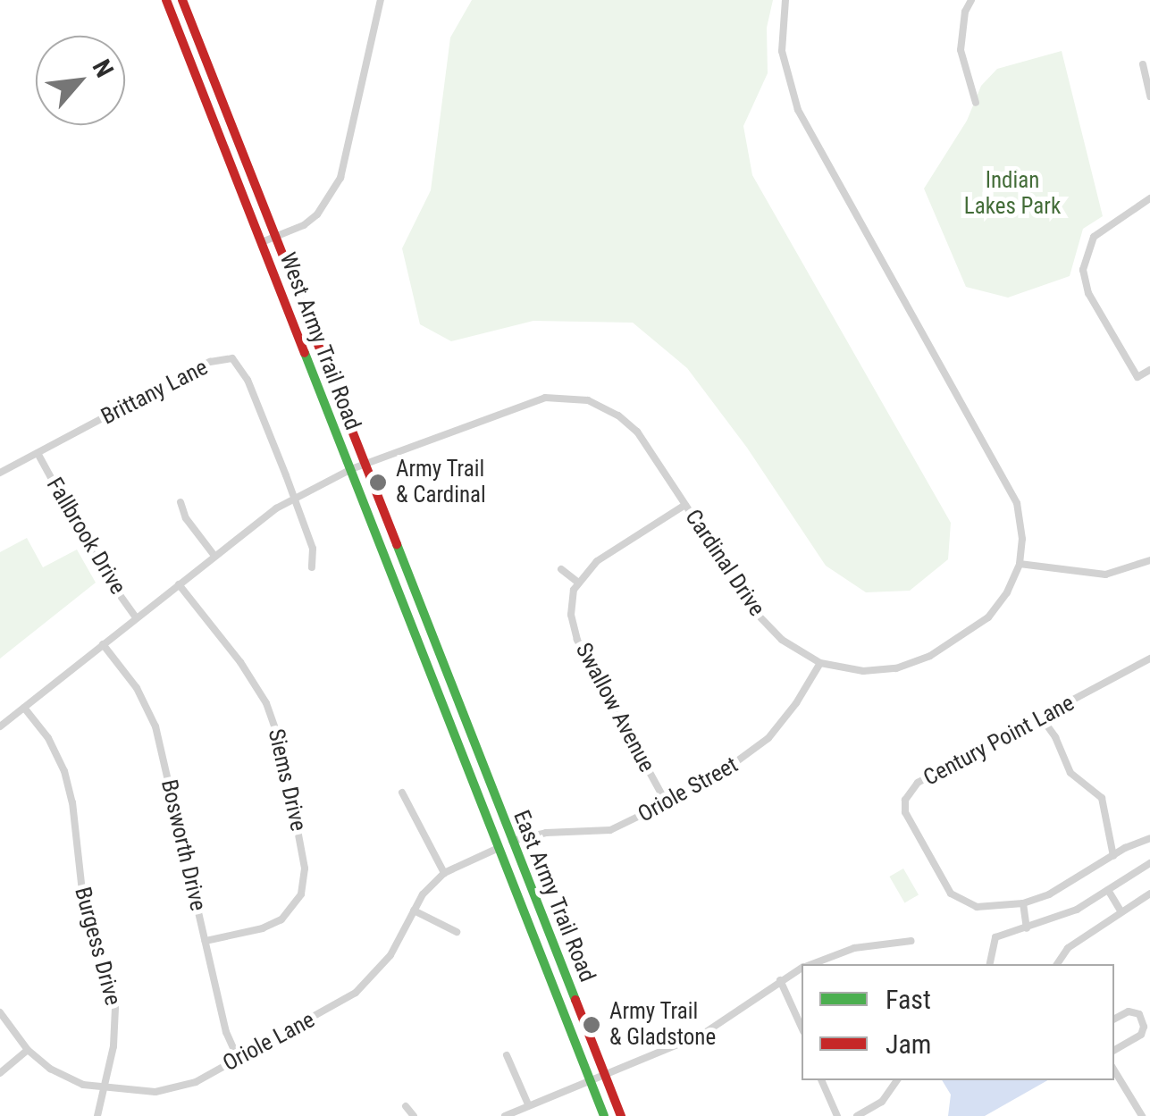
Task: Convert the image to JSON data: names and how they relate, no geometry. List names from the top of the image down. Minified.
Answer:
{"streets":{"main road":["West Army Trail Road","East Army Trail Road"],"street":["Brittany Lane","Fallbrook Drive","Cardinal Drive","Swallow Avenue","Century Point Lane","Siems Drive","Oriole Street","Bosworth Drive","Burgess Drive","Oriole Lane"]},"crossings":[["West Army Trail Road","Cardinal Drive"],["West Army Trail Road","East Army Trail Road"],["Brittany Lane","Fallbrook Drive"],["Brittany Lane","Cardinal Drive"],["Fallbrook Drive","Cardinal Drive"],["Cardinal Drive","Siems Drive"],["Cardinal Drive","Oriole Street"],["Cardinal Drive","Bosworth Drive"],["Cardinal Drive","Burgess Drive"],["Swallow Avenue","Oriole Street"],["Siems Drive","Bosworth Drive"],["Oriole Street","East Army Trail Road"],["Bosworth Drive","Oriole Lane"],["East Army Trail Road","Oriole Lane"],["Burgess Drive","Oriole Lane"]],"parks":["Indian Lakes Park"],"places":["Army Trail & Cardinal","Army Trail & Gladstone"],"legend":["Fast","Jam"],"north":"top right"}
